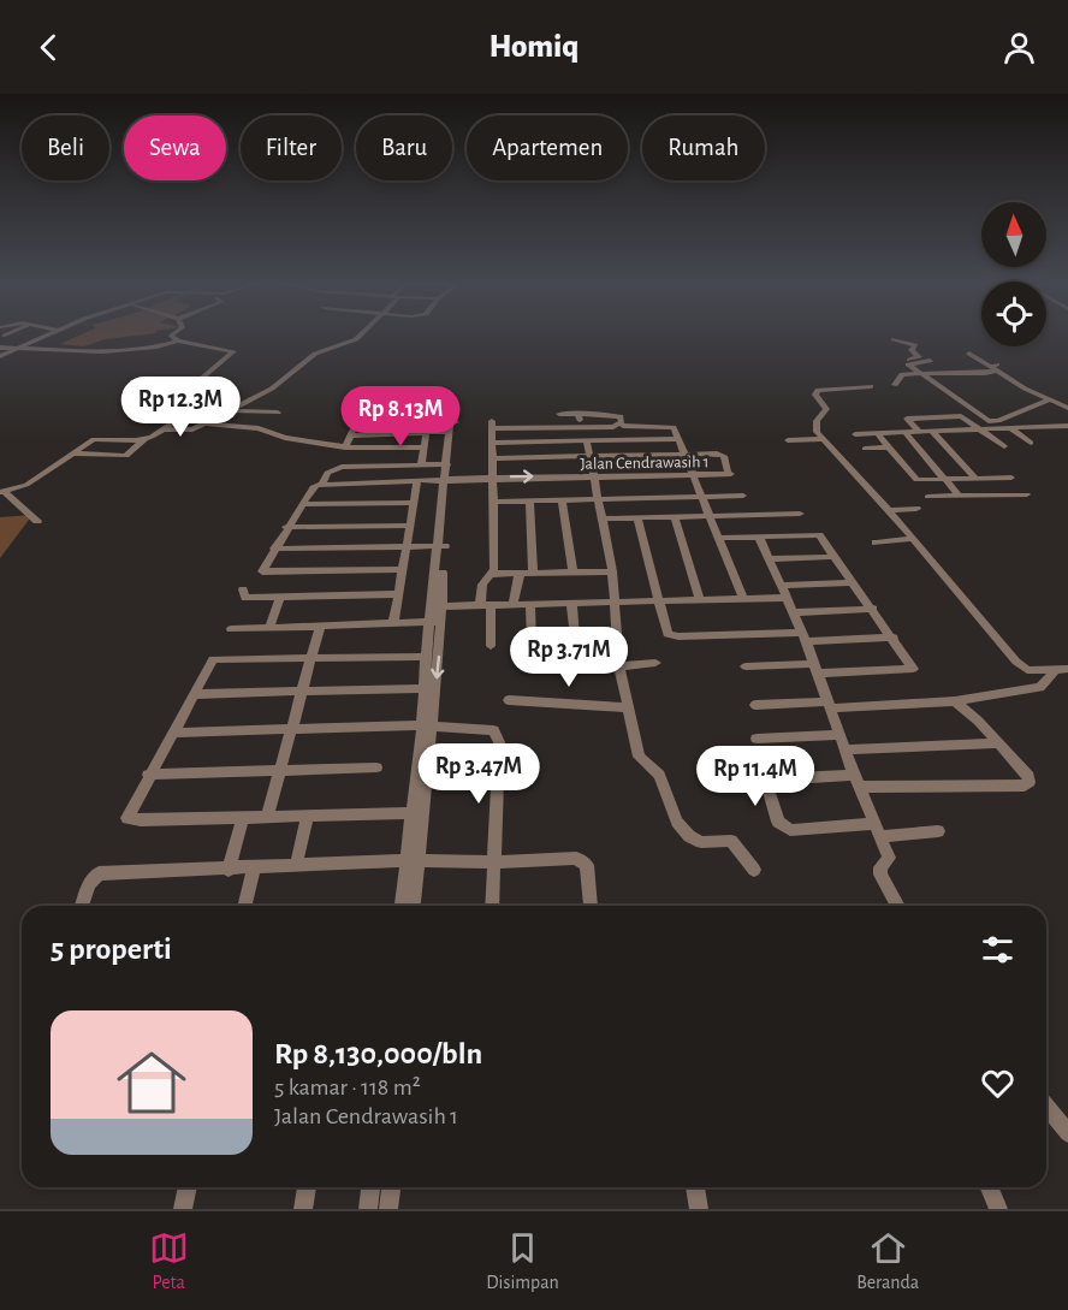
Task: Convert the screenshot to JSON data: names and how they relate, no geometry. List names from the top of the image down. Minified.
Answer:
{"streets":{"street":["Jalan Cendrawasih 1"]},"north":"top","page":{"header":"Homiq","chip":["Beli","Sewa","Filter","Baru","Apartemen","Rumah"],"price":["Rp 12.3M","Rp 8.13M","Rp 3.71M","Rp 3.47M","Rp 11.4M"],"heading":"5 properti","list":[{"name":"Rp 8,130,000/bln","note":"5 kamar · 118 m² · Jalan Cendrawasih 1"}],"tabs":["Peta","Disimpan","Beranda"]}}
